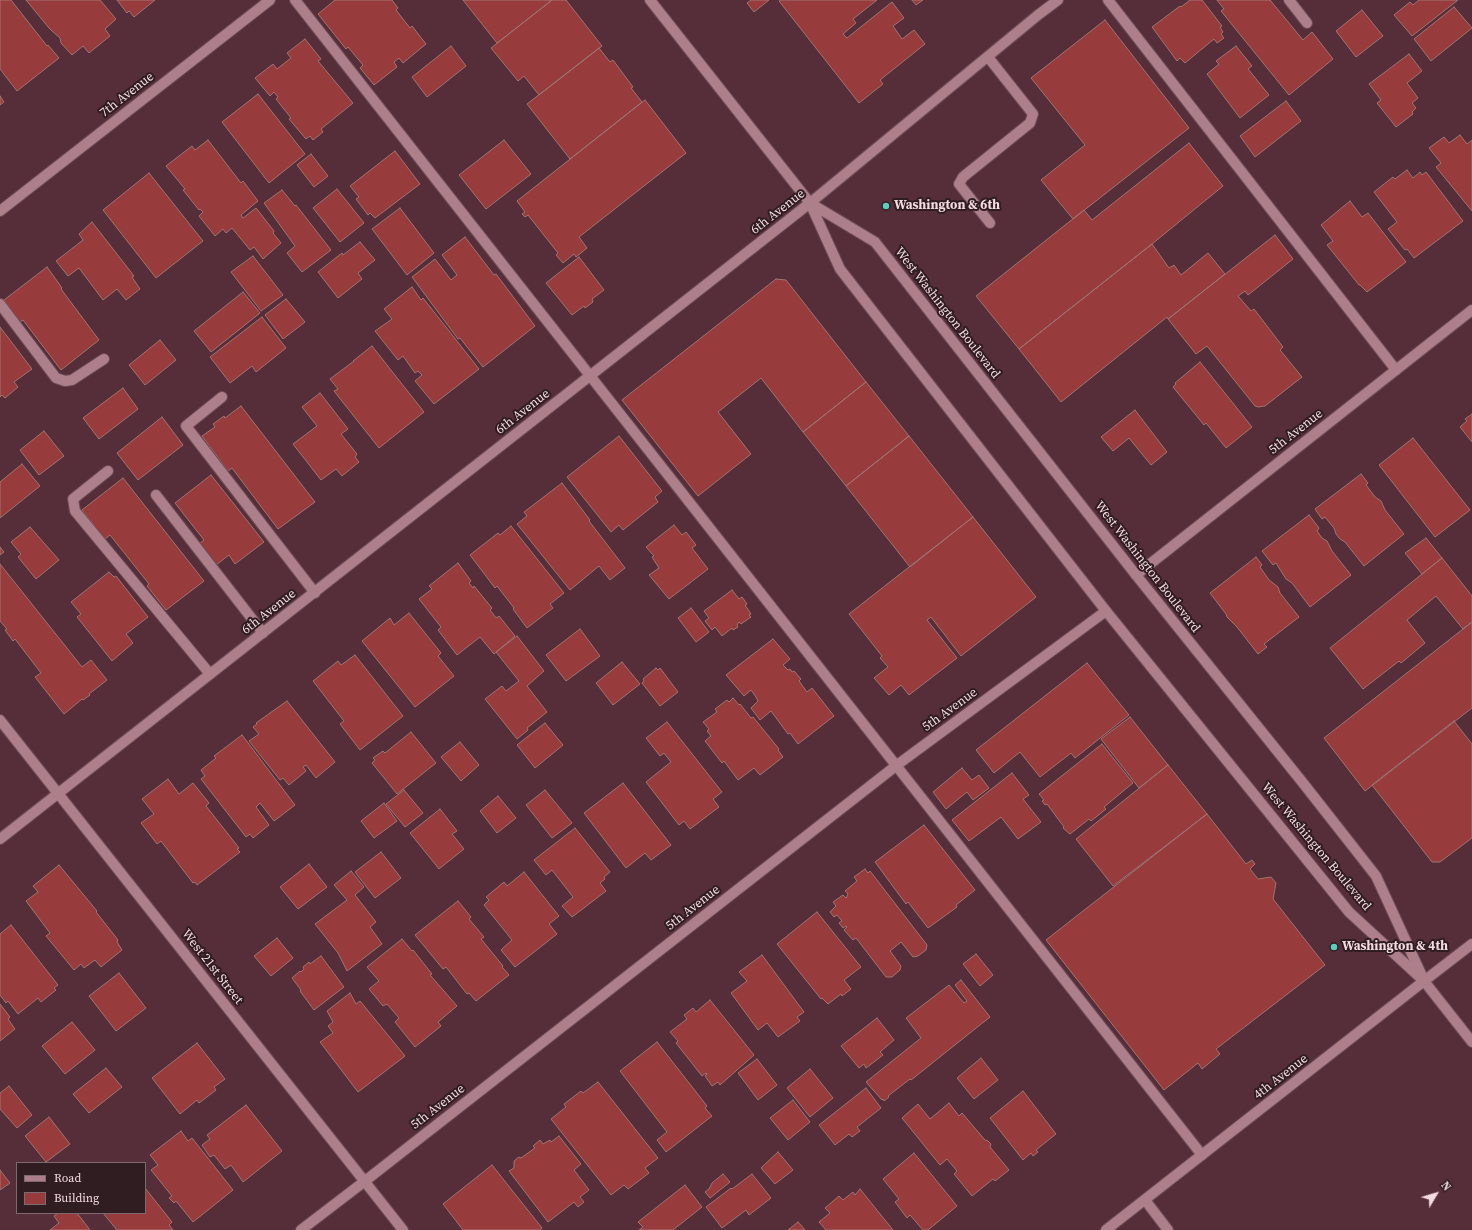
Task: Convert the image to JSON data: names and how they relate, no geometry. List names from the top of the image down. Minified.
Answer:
{"streets":{"street":["7th Avenue","6th Avenue","West Washington Boulevard","5th Avenue","West 21st Street","4th Avenue"]},"crossings":[["6th Avenue","West Washington Boulevard"],["6th Avenue","West 21st Street"],["West Washington Boulevard","5th Avenue"],["West Washington Boulevard","4th Avenue"],["5th Avenue","West 21st Street"]],"places":["Washington & 6th","Washington & 4th"],"legend":["Road","Building"],"north":"top right"}
